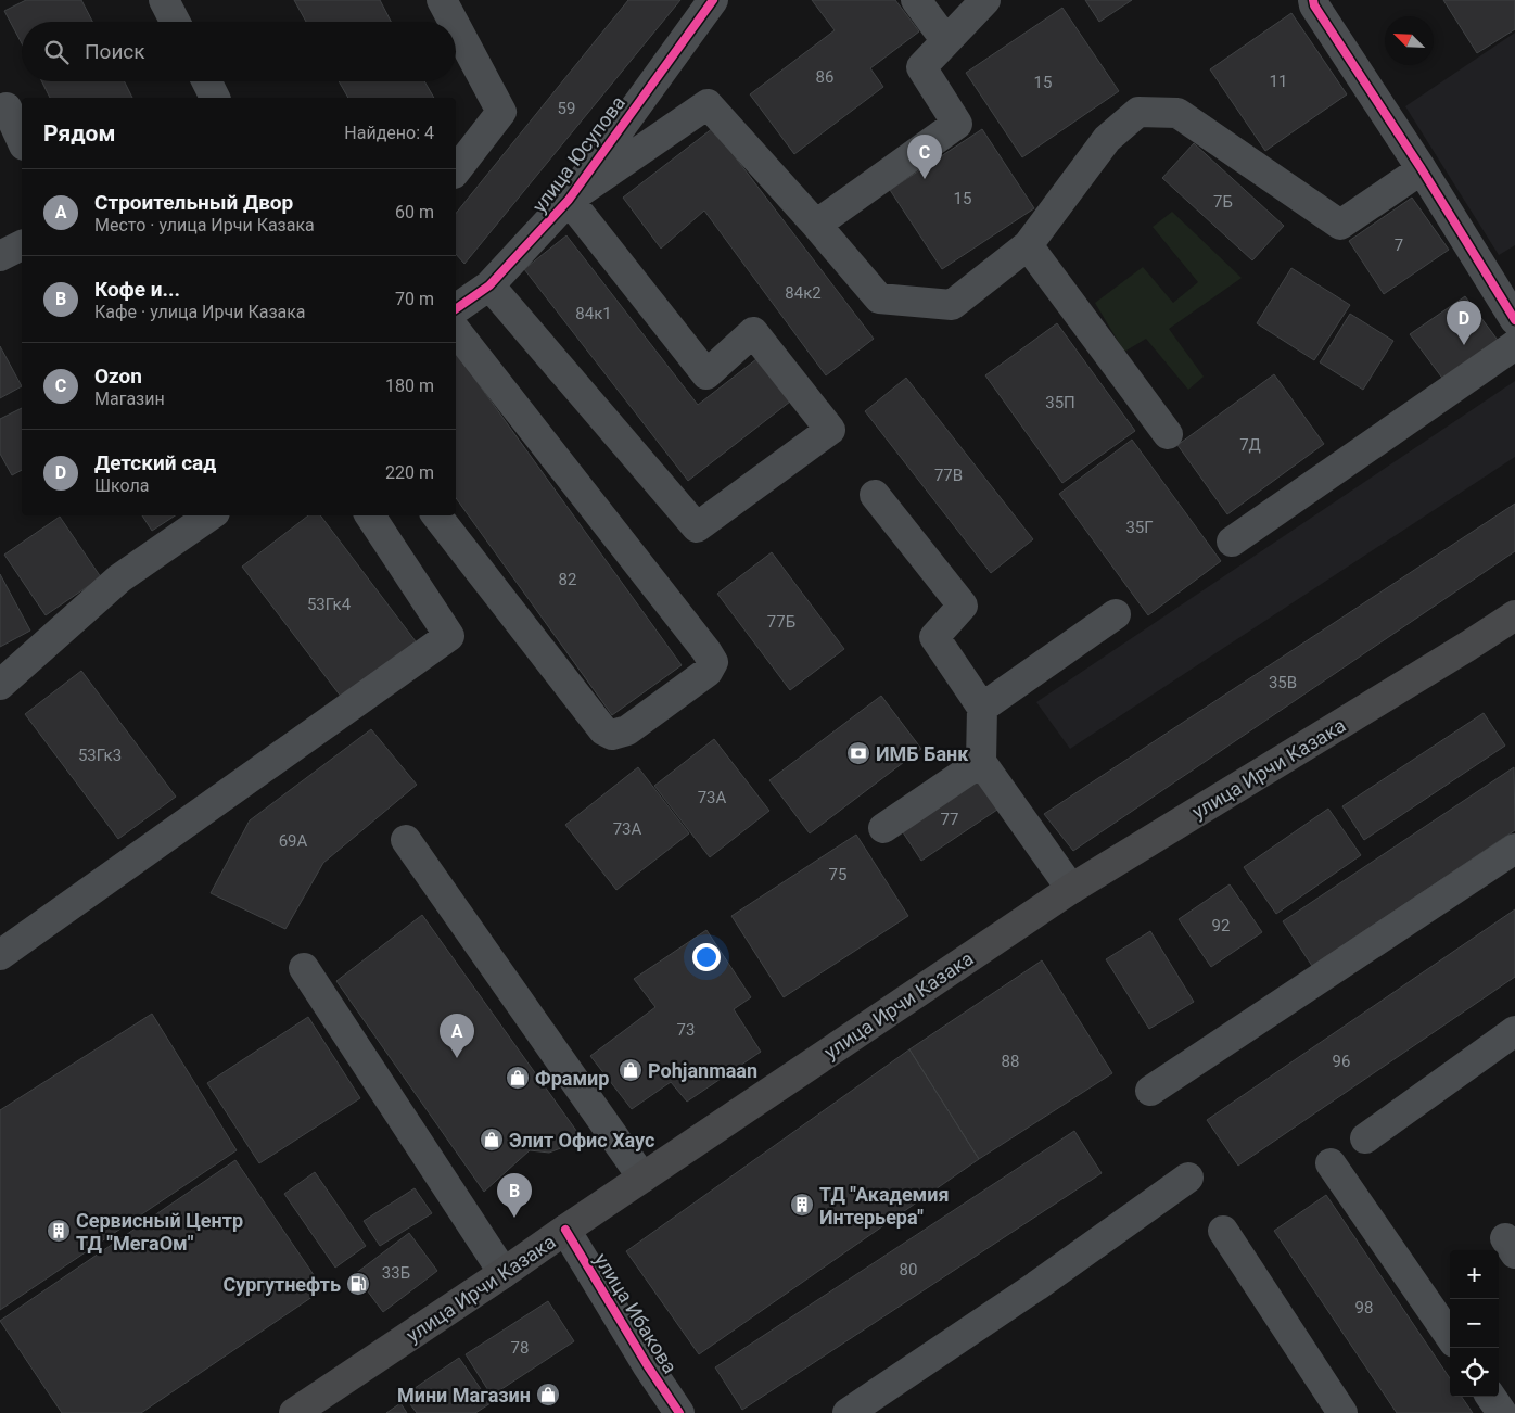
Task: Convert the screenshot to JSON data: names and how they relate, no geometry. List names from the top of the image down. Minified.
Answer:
{"streets":{"main road":["улица Ирчи Казака"],"street":["улица Юсупова","улица Ибакова"]},"crossings":[["улица Ирчи Казака","улица Ибакова"]],"places":{"bank":["ИМБ Банк"],"shop":["Pohjanmaan","Фрамир","Элит Офис Хаус","Мини Магазин"],"building":["ТД \"Академия Интерьера\"","Сервисный Центр ТД \"МегаОм\""],"fuel station":["Сургутнефть"]},"house_numbers":["86","11","15","59","15","7Б","7","84к2","84к1","35П","7Д","77В","35Г","82","53Гк4","77Б","35В","53Гк3","73А","77","73А","69А","75","92","73","88","96","80","33Б","98","78"],"north":"top left","page":{"search":"Поиск","heading":["Рядом","Найдено: 4"],"pins":["C","D","A","B"],"list":[{"mark":"A","name":"Строительный Двор","note":"Место · улица Ирчи Казака","value":"60 m"},{"mark":"B","name":"Кофе и...","note":"Кафе · улица Ирчи Казака","value":"70 m"},{"mark":"C","name":"Ozon","note":"Магазин","value":"180 m"},{"mark":"D","name":"Детский сад","note":"Школа","value":"220 m"}],"map_buttons":["+","−"]}}
